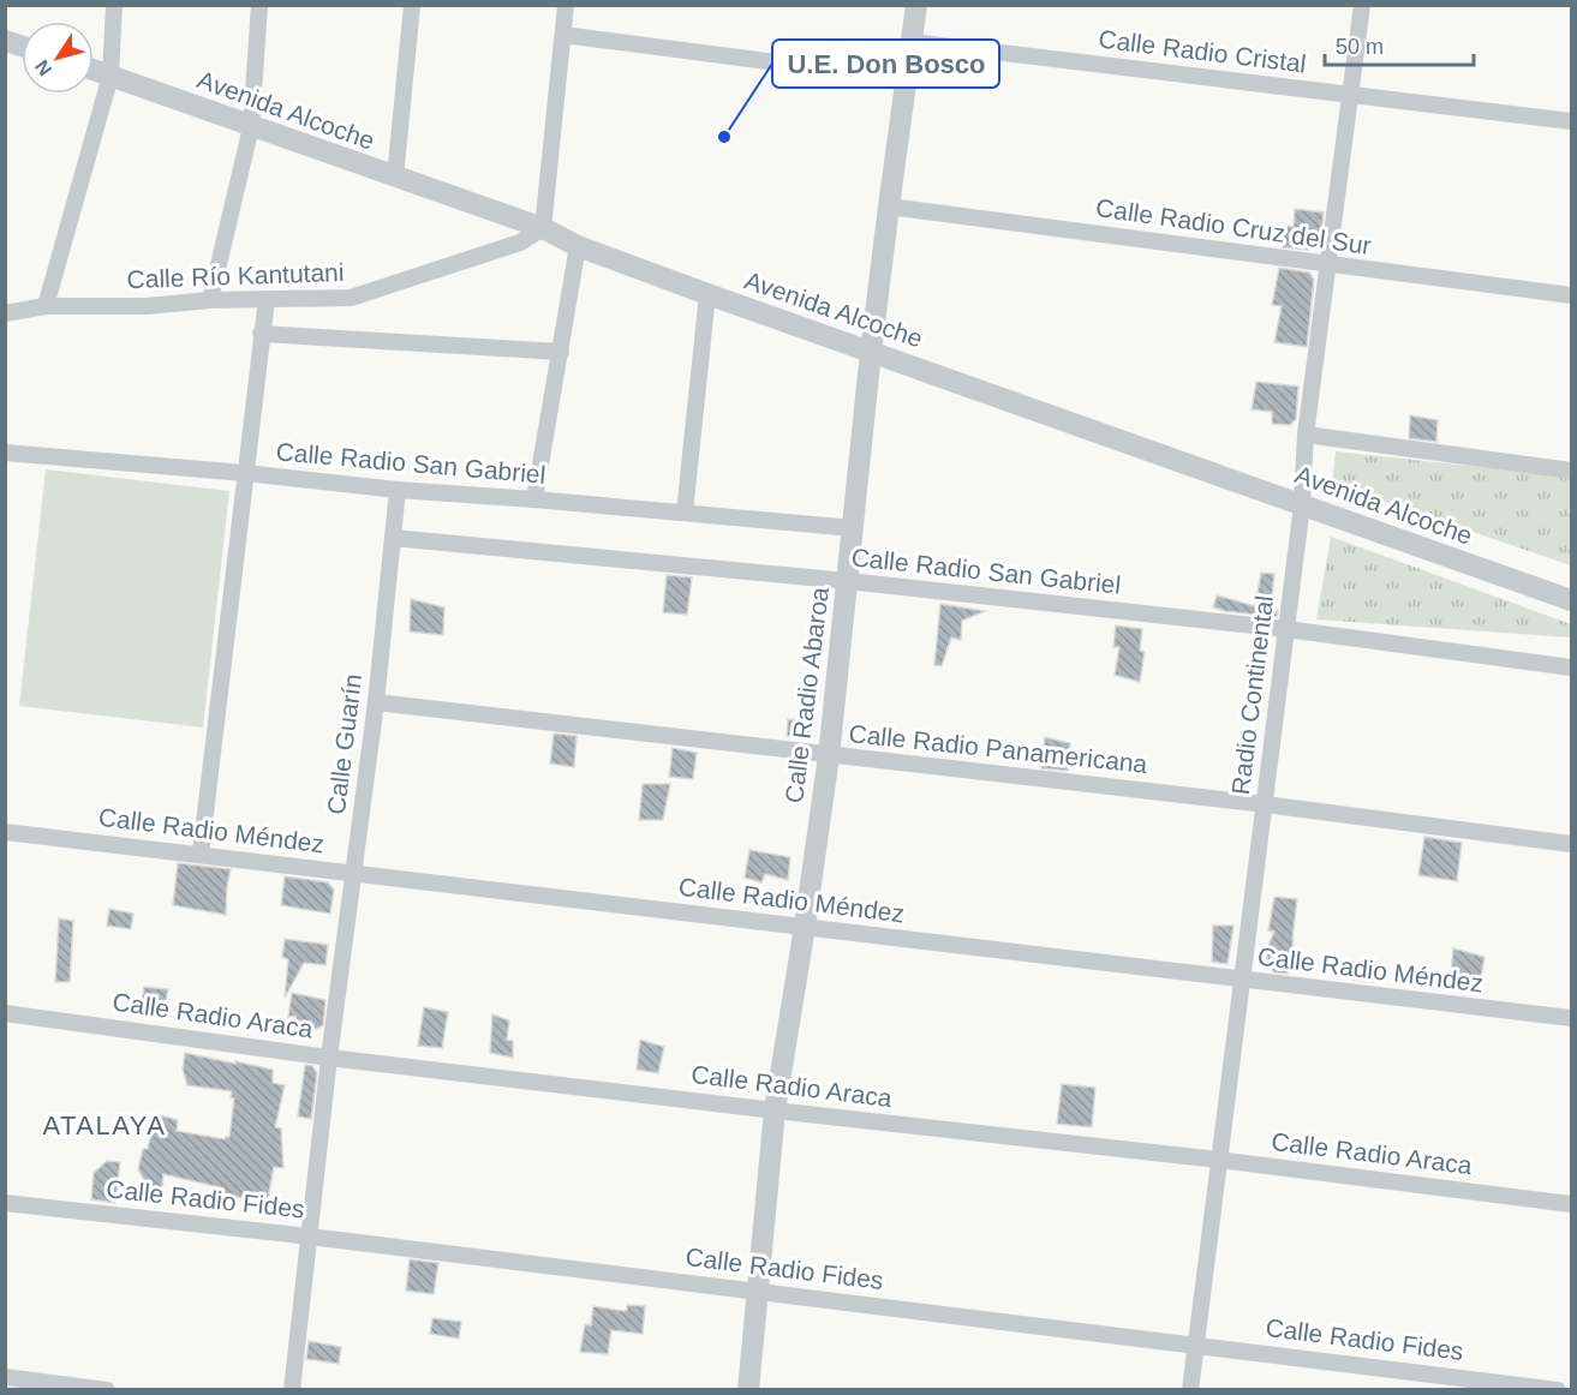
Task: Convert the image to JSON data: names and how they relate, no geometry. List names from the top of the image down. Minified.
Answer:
{"streets":{"street":["Calle Radio Cristal","Avenida Alcoche","Calle Radio Cruz del Sur","Calle Río Kantutani","Calle Radio San Gabriel","Calle Radio Abaroa","Radio Continental","Calle Guarín","Calle Radio Panamericana","Calle Radio Méndez","Calle Radio Araca","Calle Radio Fides"]},"crossings":[["Calle Radio Cristal","Calle Radio Abaroa"],["Calle Radio Cristal","Radio Continental"],["Avenida Alcoche","Calle Río Kantutani"],["Avenida Alcoche","Calle Radio Abaroa"],["Avenida Alcoche","Radio Continental"],["Calle Radio Cruz del Sur","Calle Radio Abaroa"],["Calle Radio Cruz del Sur","Radio Continental"],["Calle Radio San Gabriel","Calle Radio Abaroa"],["Calle Radio San Gabriel","Radio Continental"],["Calle Radio San Gabriel","Calle Guarín"],["Calle Radio Abaroa","Calle Radio Panamericana"],["Calle Radio Abaroa","Calle Radio Méndez"],["Calle Radio Abaroa","Calle Radio Araca"],["Calle Radio Abaroa","Calle Radio Fides"],["Radio Continental","Calle Radio Panamericana"],["Radio Continental","Calle Radio Méndez"],["Radio Continental","Calle Radio Araca"],["Radio Continental","Calle Radio Fides"],["Calle Guarín","Calle Radio Panamericana"],["Calle Guarín","Calle Radio Méndez"],["Calle Guarín","Calle Radio Araca"],["Calle Guarín","Calle Radio Fides"]],"districts":["ATALAYA"],"places":["U.E. Don Bosco"],"scale_bar":"50 m","north":"bottom left"}
